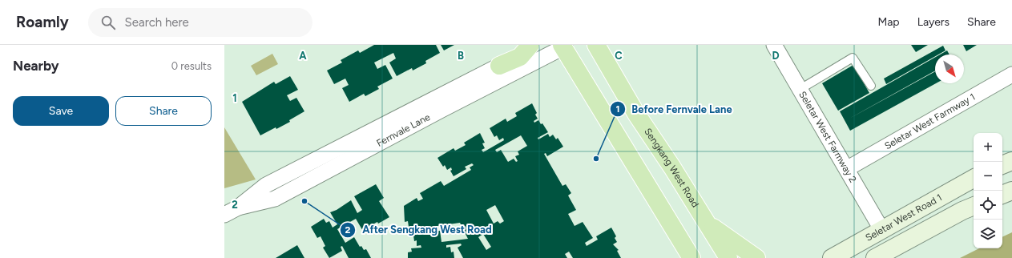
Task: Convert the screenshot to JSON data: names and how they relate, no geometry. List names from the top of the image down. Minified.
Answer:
{"streets":{"main road":["Sengkang West Road","Seletar West Road 1"],"street":["Seletar West Farmway 1","Fernvale Lane","Seletar West Farmway 2"]},"crossings":[["Seletar West Farmway 1","Seletar West Farmway 2"],["Seletar West Farmway 2","Seletar West Road 1"]],"places":["Before Fernvale Lane","After Sengkang West Road"],"north":"bottom right","page":{"header":"Roamly","search":"Search here","nav":["Map","Layers","Share"],"heading":["Nearby","0 results"],"buttons":["Save","Share"],"map_buttons":["+","−"]},"grid":{"columns":["A","B","C","D"],"rows":["1","2"]}}
